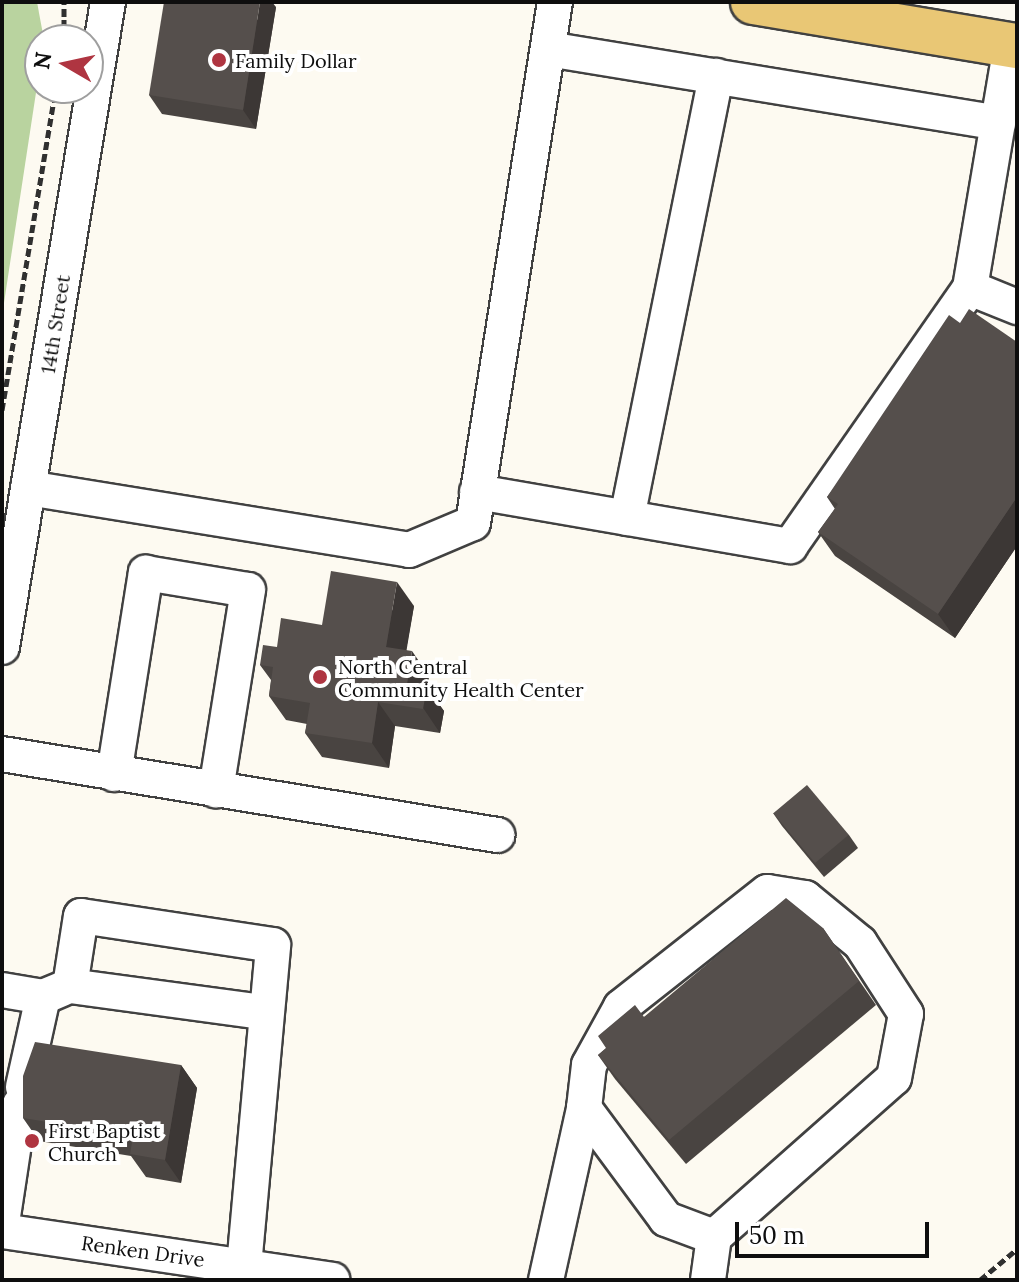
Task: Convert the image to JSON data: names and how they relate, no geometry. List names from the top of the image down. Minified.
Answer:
{"streets":{"street":["14th Street","Renken Drive"]},"places":["Family Dollar","North Central Community Health Center","First Baptist Church"],"scale_bar":"50 m","north":"left"}
